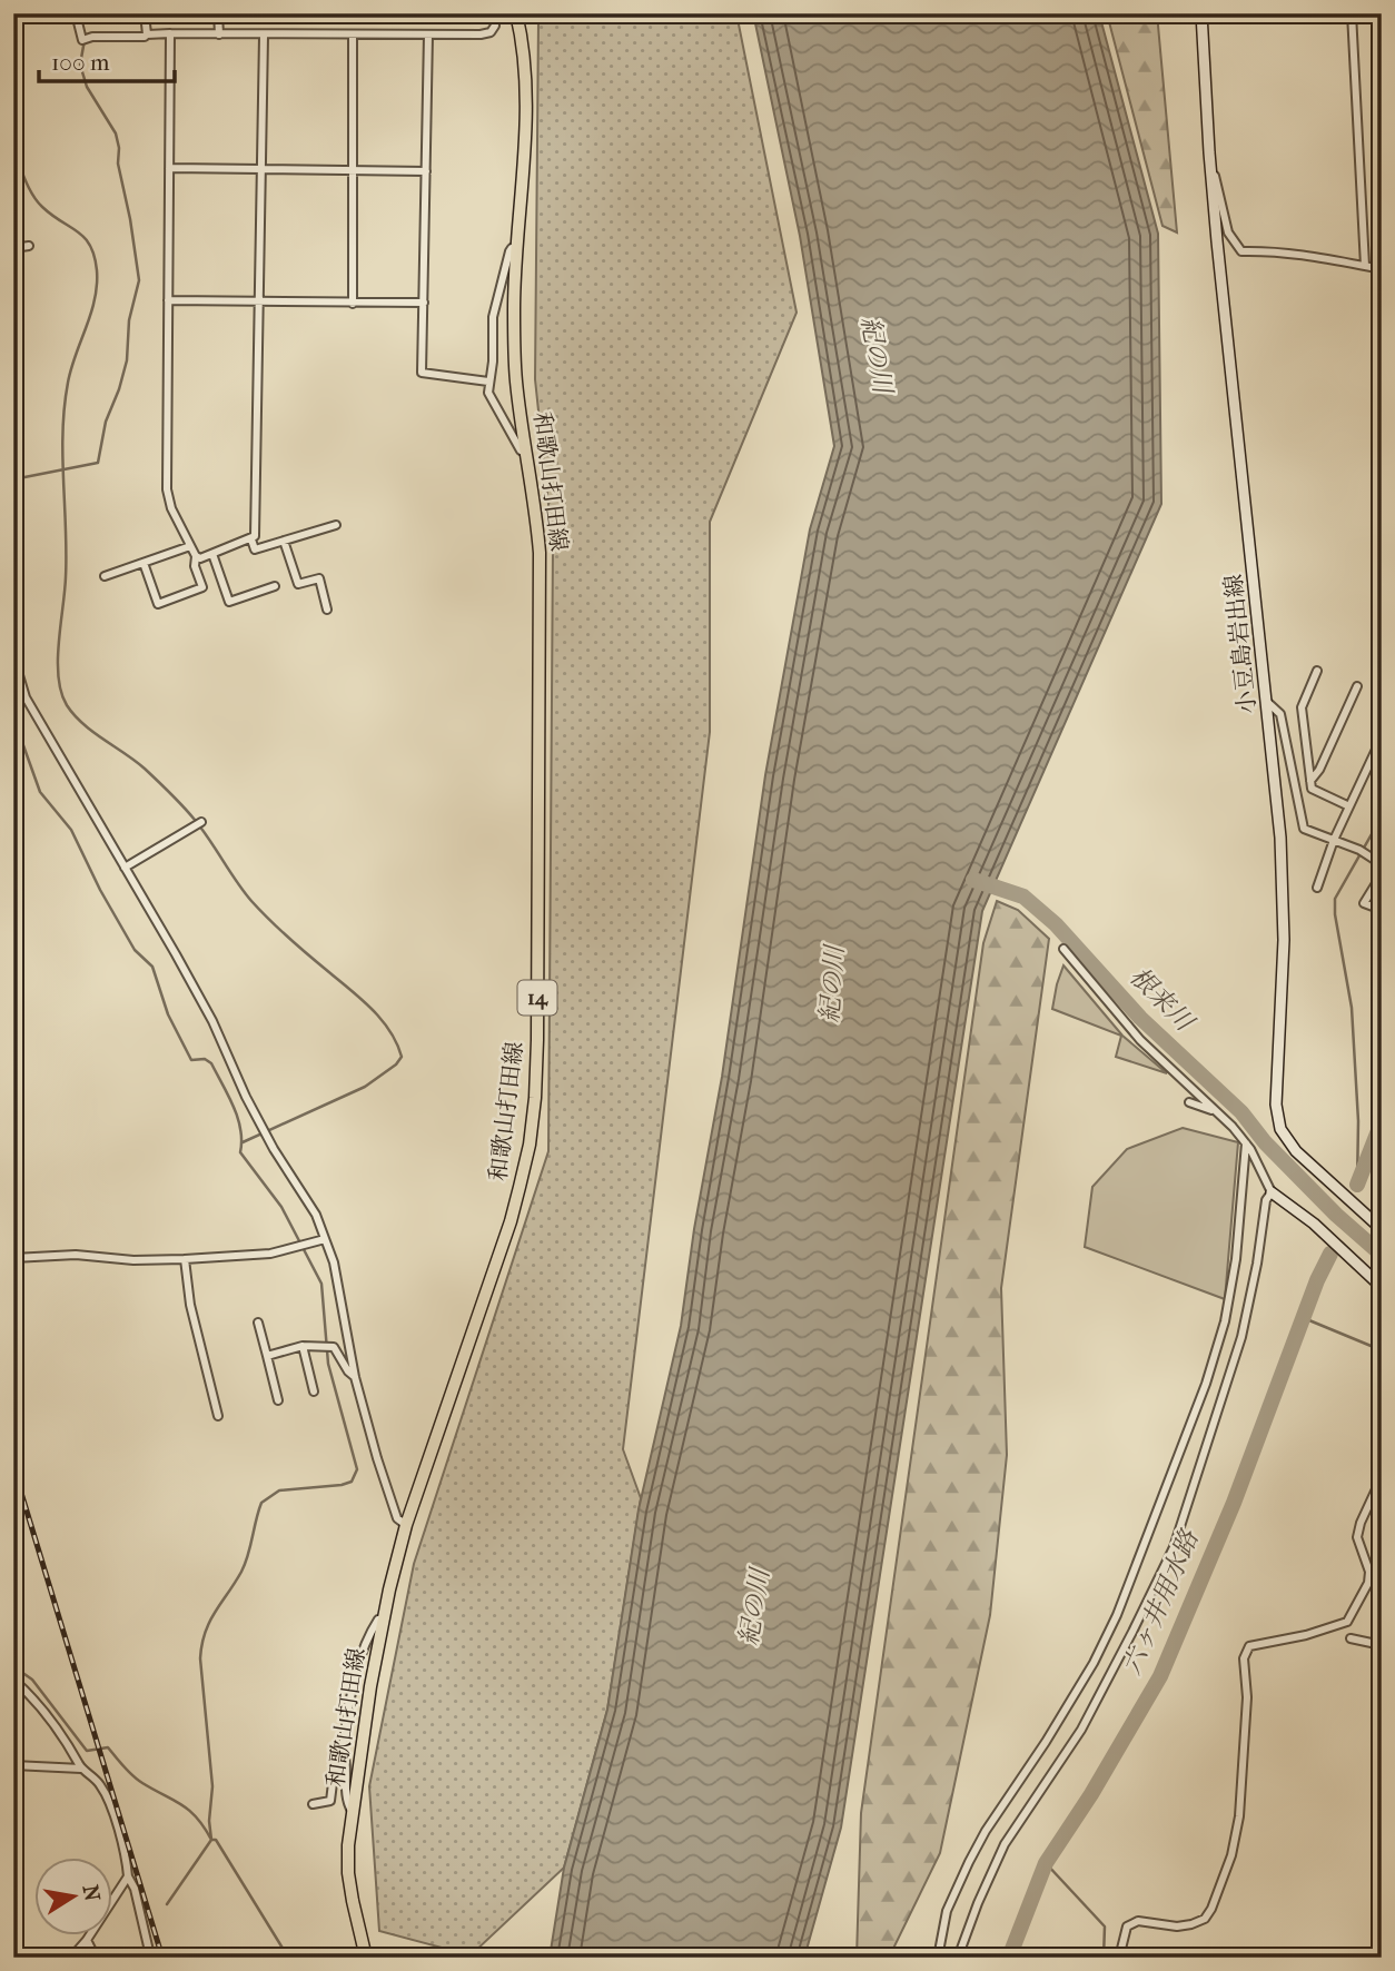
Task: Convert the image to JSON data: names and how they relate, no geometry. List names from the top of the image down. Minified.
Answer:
{"streets":{"main road":["和歌山打田線","小豆島岩出線","14"]},"water":["紀の川","根来川","六ヶ井用水路"],"scale_bar":"100 m","north":"right"}
